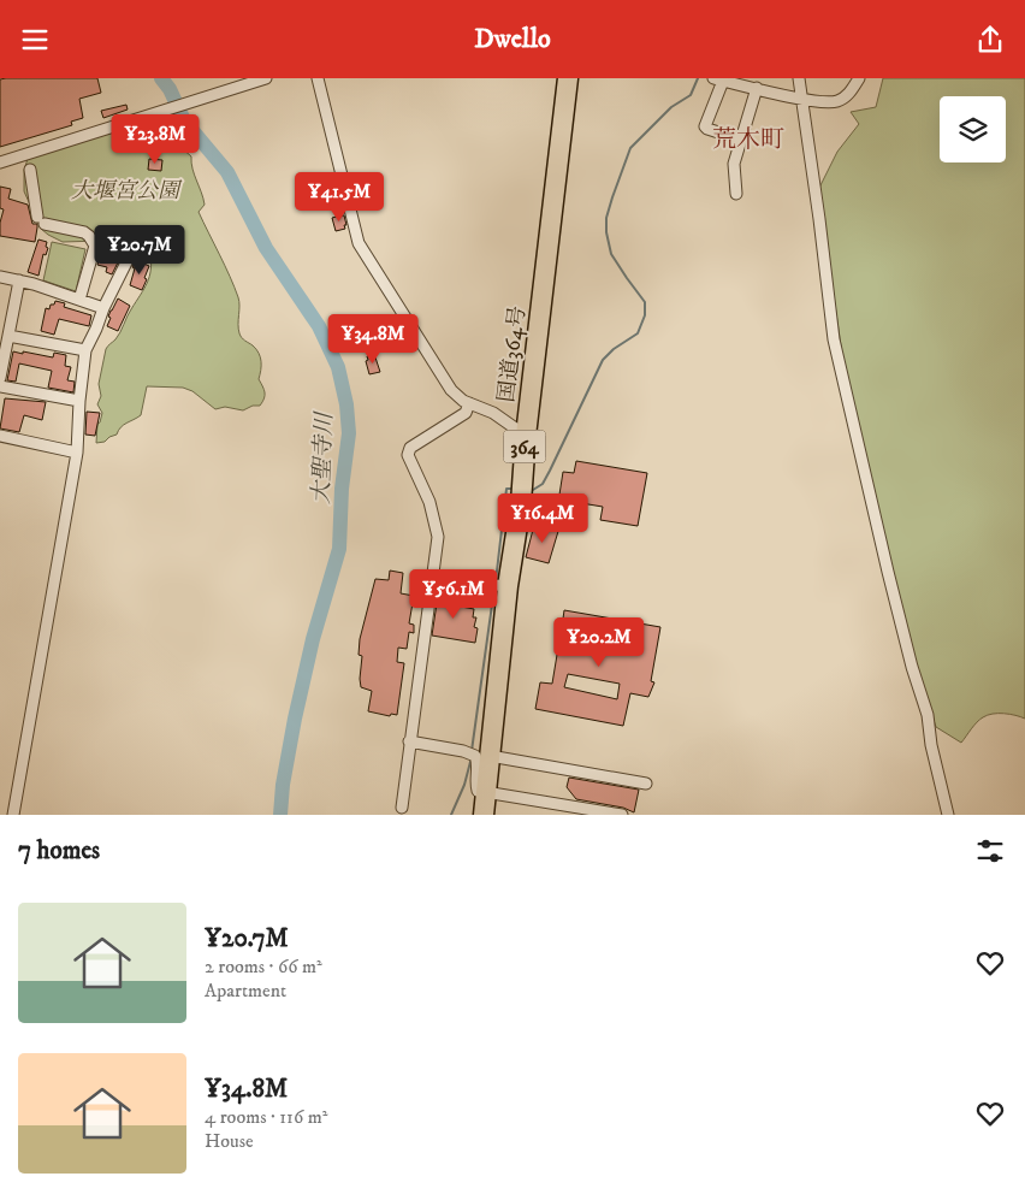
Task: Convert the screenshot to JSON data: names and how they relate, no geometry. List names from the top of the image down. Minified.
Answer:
{"streets":{"highway":["国道364号","364"]},"districts":["荒木町"],"water":["大聖寺川"],"parks":["大堰宮公園"],"page":{"header":"Dwello","price":["¥23.8M","¥41.5M","¥20.7M","¥34.8M","¥16.4M","¥56.1M","¥20.2M"],"heading":"7 homes","list":[{"name":"¥20.7M","note":"2 rooms · 66 m² · Apartment"},{"name":"¥34.8M","note":"4 rooms · 116 m² · House"}]}}
